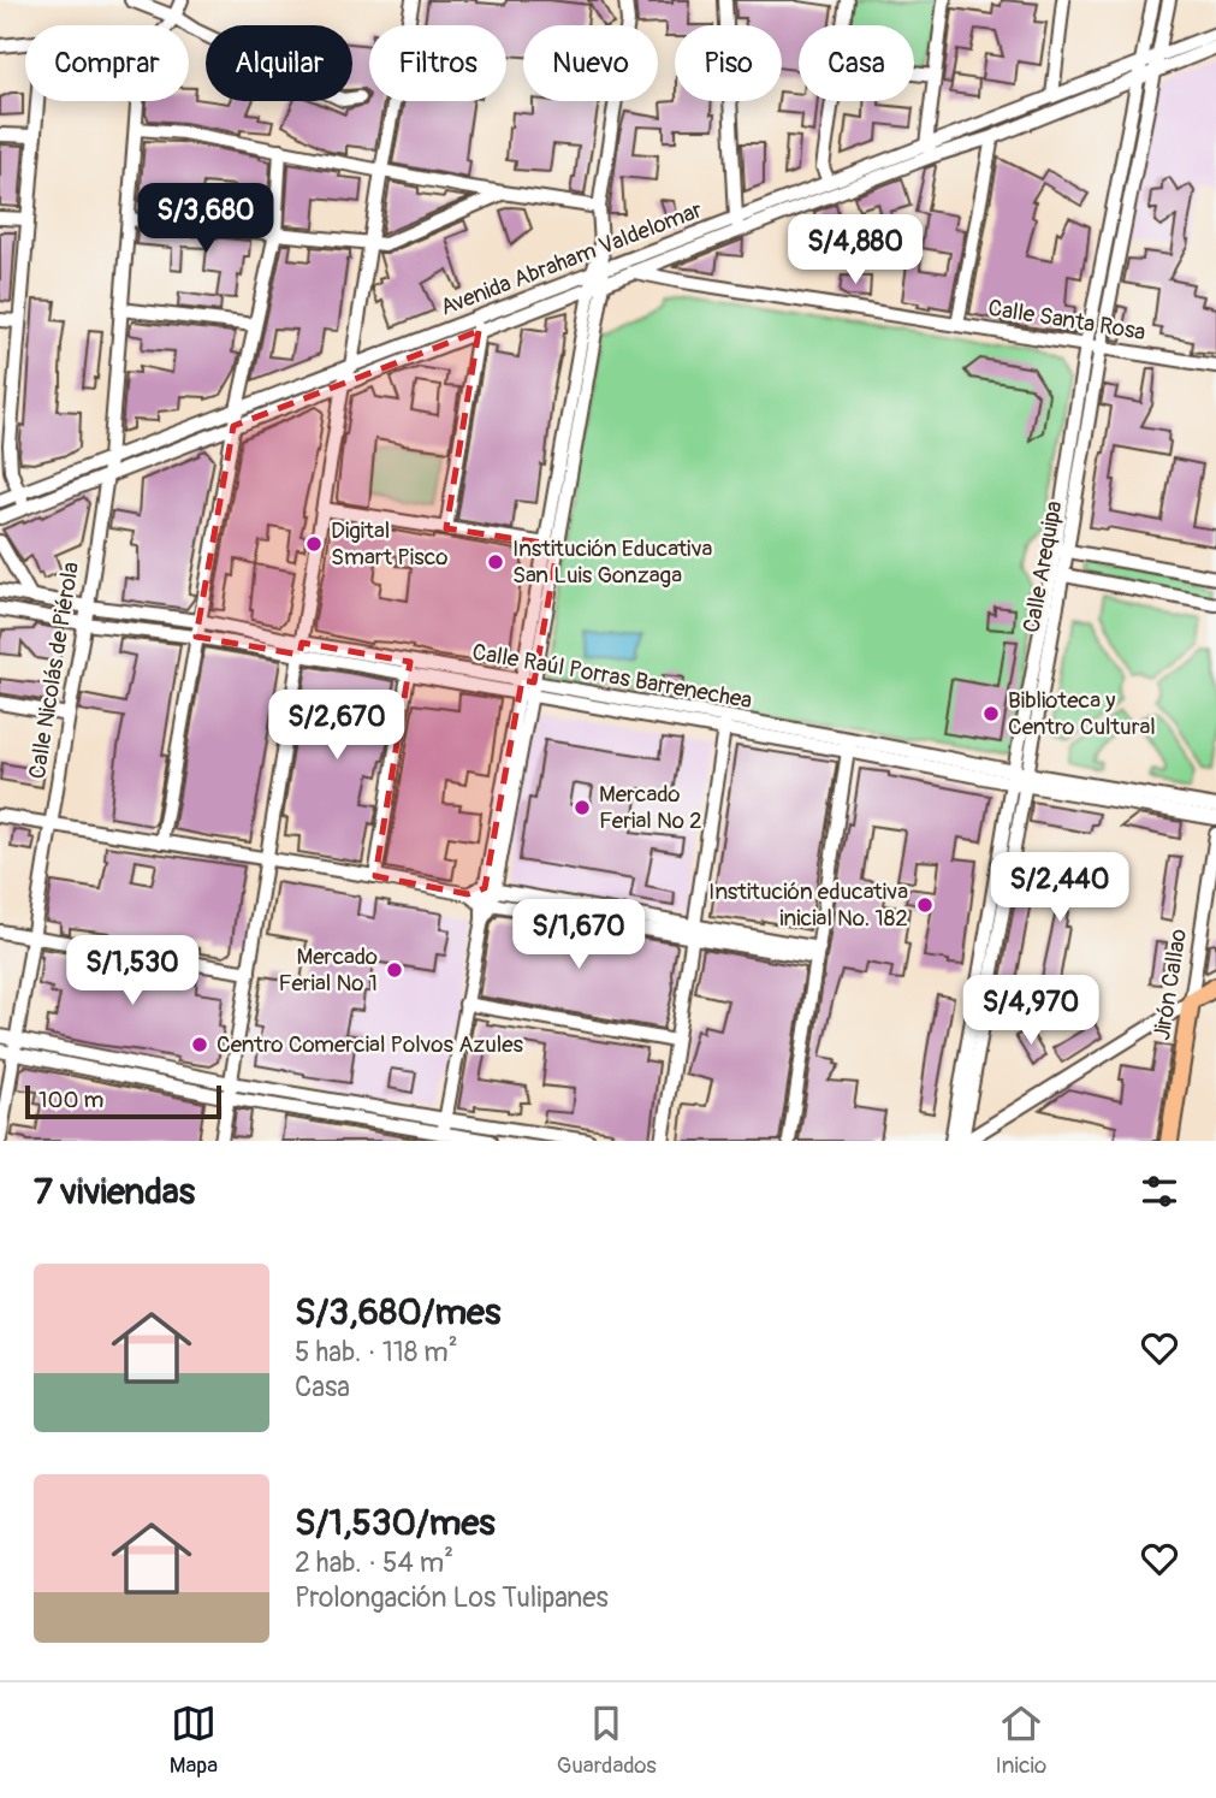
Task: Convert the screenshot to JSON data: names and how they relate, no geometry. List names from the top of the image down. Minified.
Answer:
{"streets":{"main road":["Jirón Callao"],"street":["Avenida Abraham Valdelomar","Calle Santa Rosa","Calle Arequipa","Calle Nicolás de Piérola","Calle Raúl Porras Barrenechea"]},"crossings":[["Avenida Abraham Valdelomar","Calle Santa Rosa"],["Avenida Abraham Valdelomar","Calle Arequipa"],["Avenida Abraham Valdelomar","Calle Nicolás de Piérola"],["Calle Santa Rosa","Calle Arequipa"],["Calle Arequipa","Calle Raúl Porras Barrenechea"],["Calle Nicolás de Piérola","Calle Raúl Porras Barrenechea"]],"places":["Digital Smart Pisco","Institución Educativa San Luis Gonzaga","Biblioteca y Centro Cultural","Mercado Ferial Nº 2","Institución educativa inicial No. 182","Mercado Ferial Nº 1","Centro Comercial Polvos Azules"],"scale_bar":"100 m","page":{"chip":["Comprar","Alquilar","Filtros","Nuevo","Piso","Casa"],"price":["S/3,680","S/4,880","S/2,670","S/2,440","S/1,670","S/1,530","S/4,970"],"scale":"100 m","heading":"7 viviendas","list":[{"name":"S/3,680/mes","note":"5 hab. · 118 m² · Casa"},{"name":"S/1,530/mes","note":"2 hab. · 54 m² · Prolongación Los Tulipanes"}],"tabs":["Mapa","Guardados","Inicio"]}}
